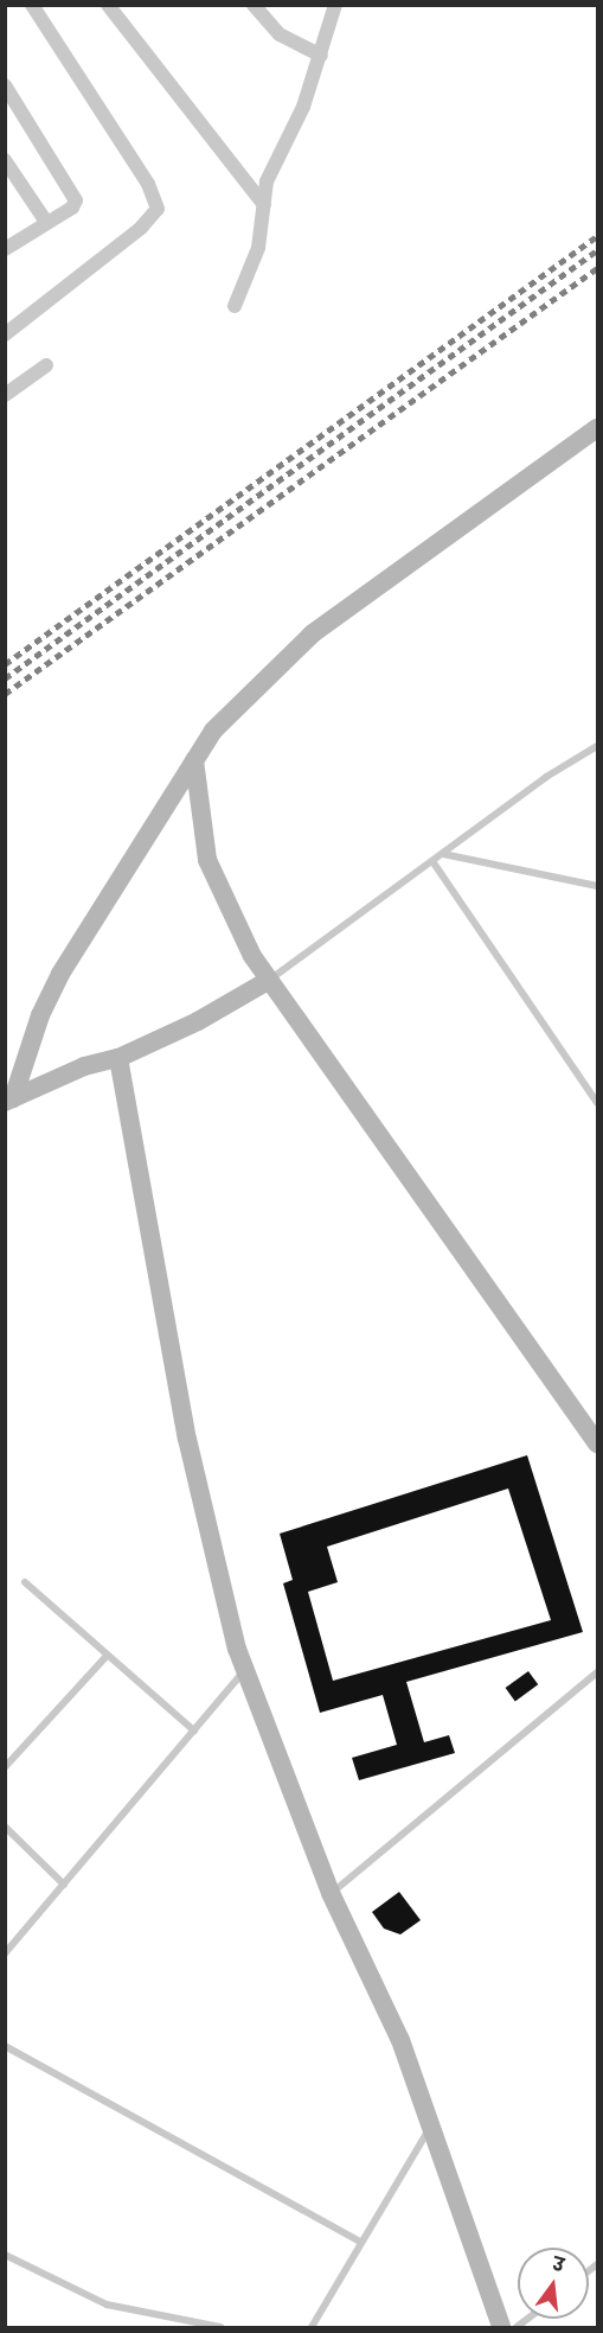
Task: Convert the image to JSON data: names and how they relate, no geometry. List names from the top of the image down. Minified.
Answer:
{"north":"top"}
